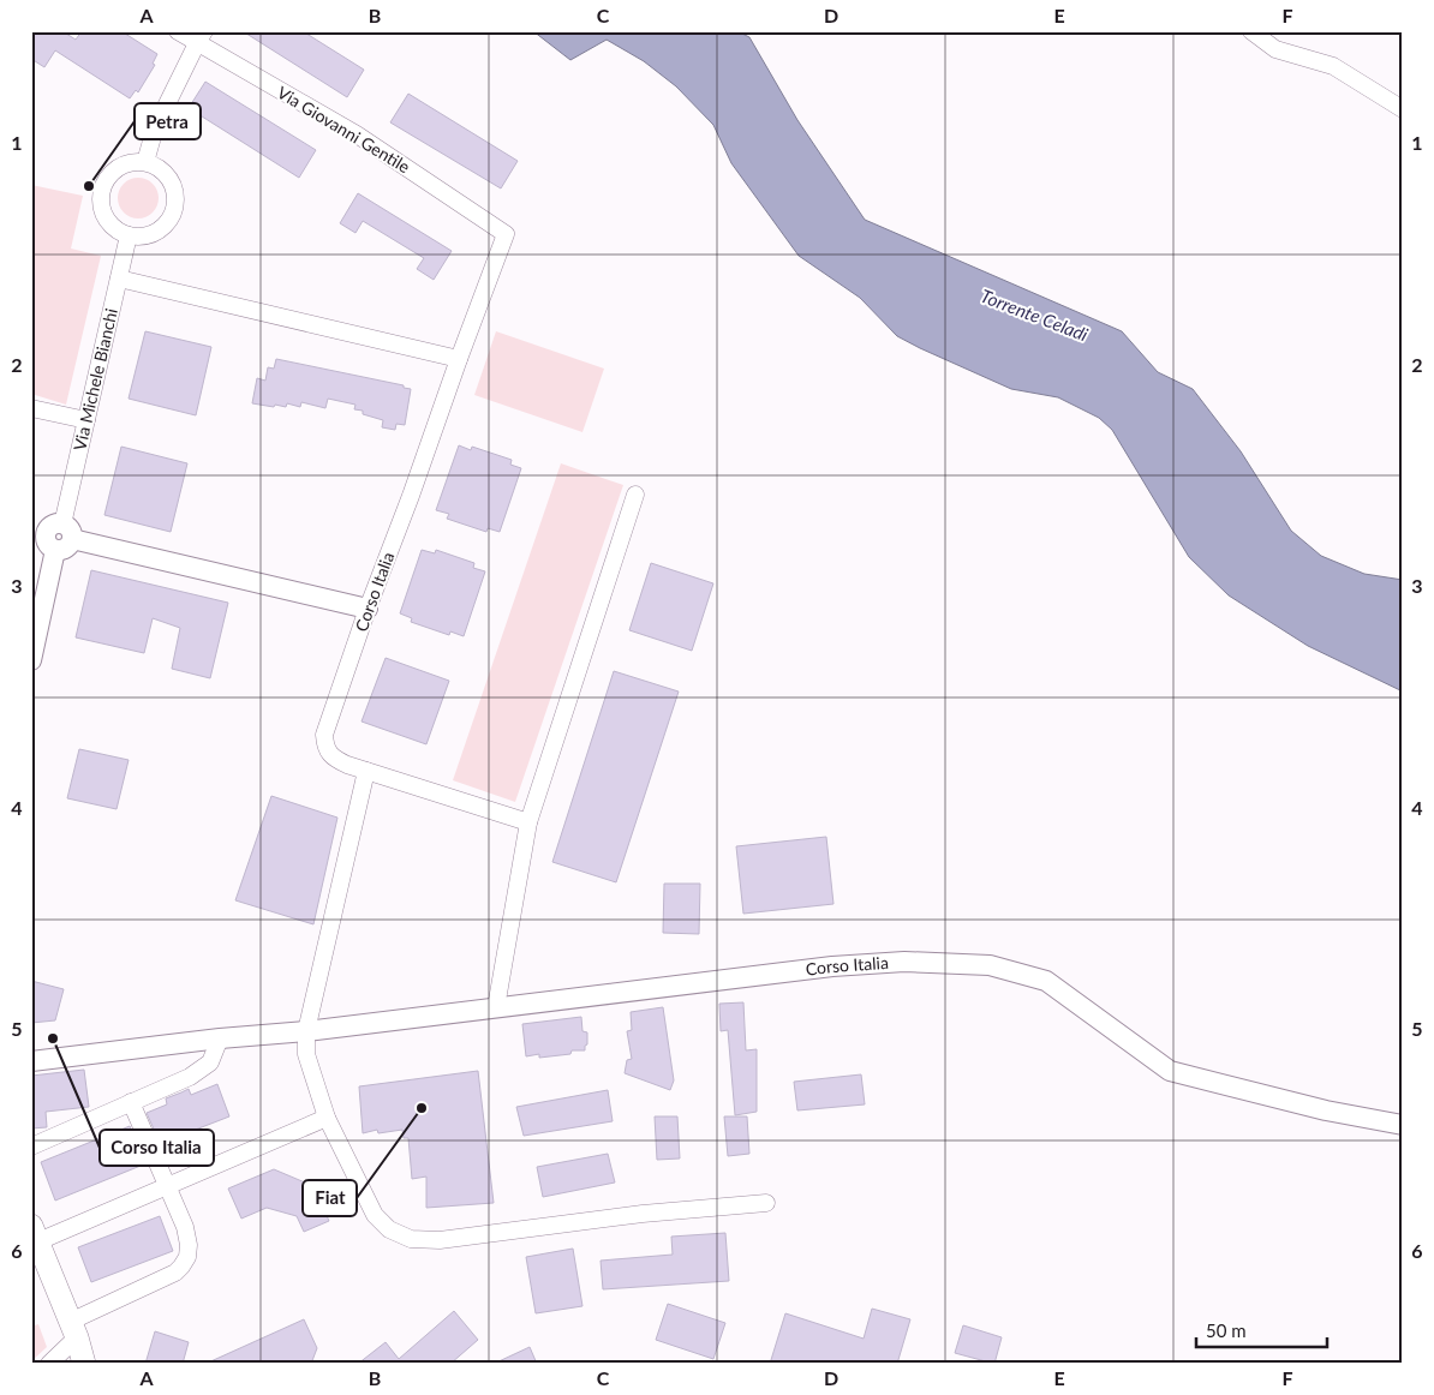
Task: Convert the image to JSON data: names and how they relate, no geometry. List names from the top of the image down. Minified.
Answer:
{"streets":{"street":["Via Giovanni Gentile","Via Michele Bianchi","Corso Italia"]},"crossings":[["Via Giovanni Gentile","Corso Italia"]],"water":["Torrente Celadi"],"places":["Petra","Corso Italia","Fiat"],"scale_bar":"50 m","grid":{"columns":["A","B","C","D","E","F"],"rows":["1","2","3","4","5","6"]}}
